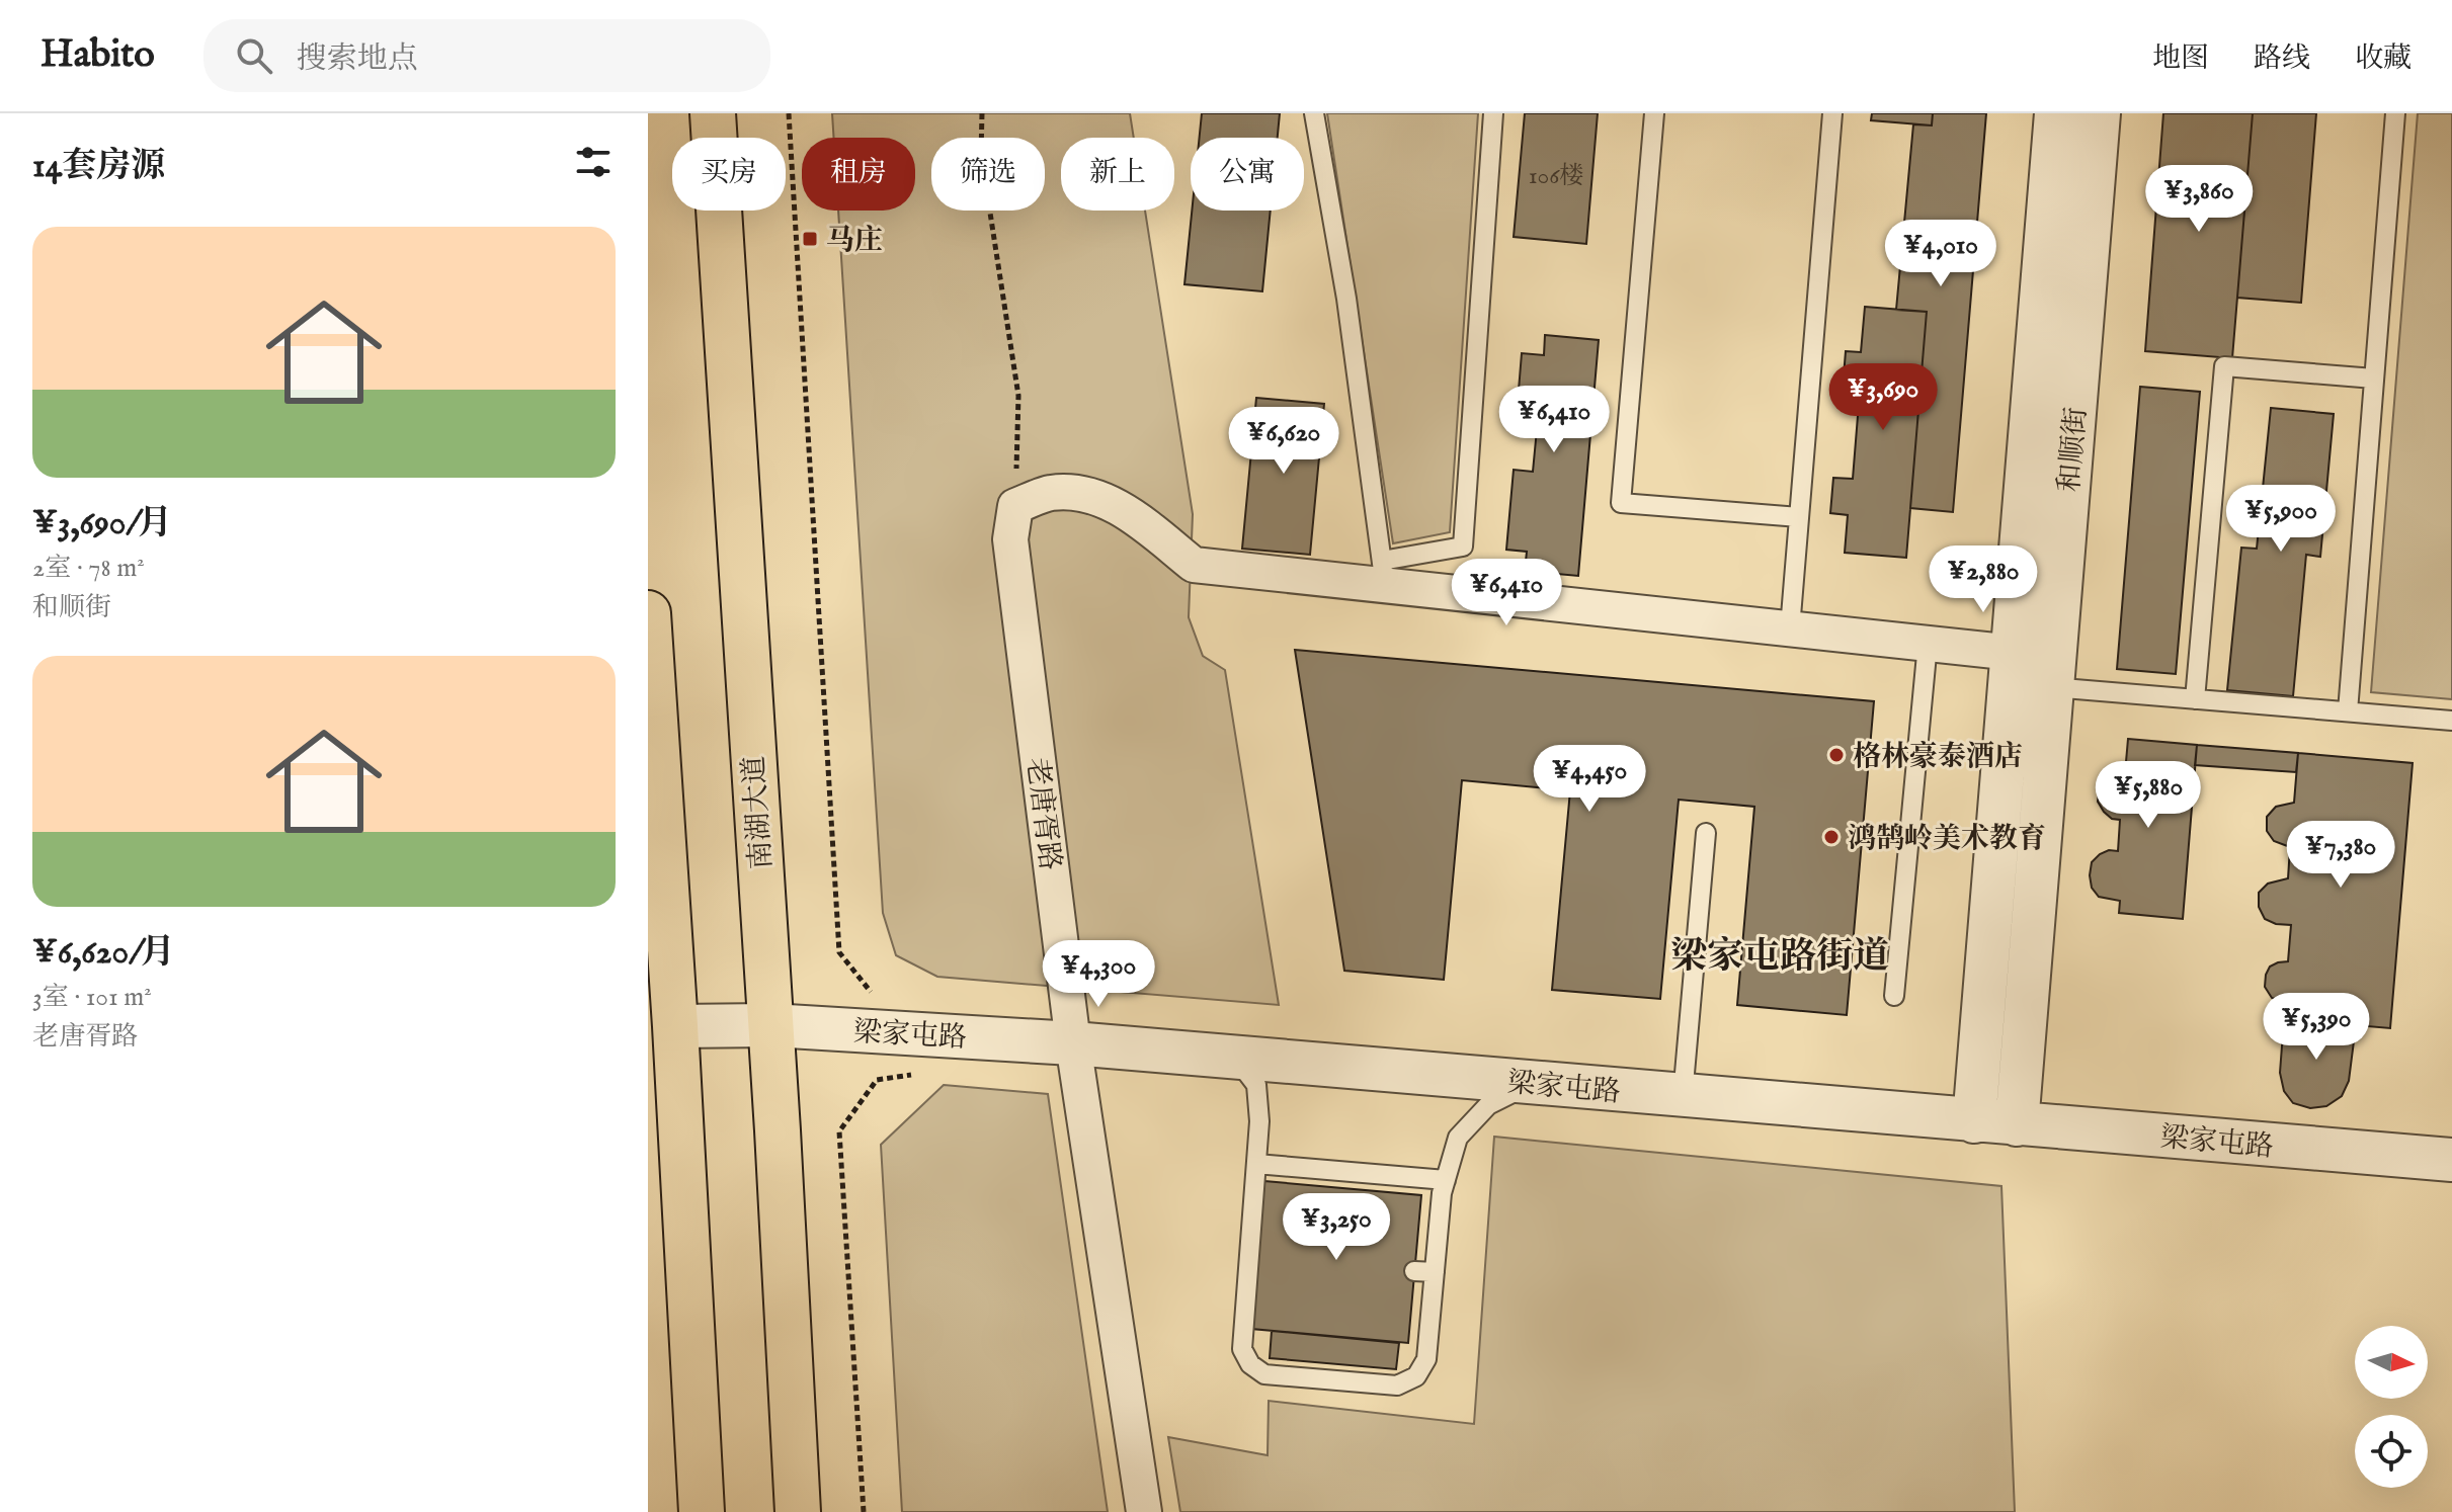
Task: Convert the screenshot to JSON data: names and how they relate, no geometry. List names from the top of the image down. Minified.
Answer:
{"streets":{"highway":["南湖大道"],"street":["和顺街","老唐胥路","梁家屯路"]},"crossings":[["和顺街","梁家屯路"],["南湖大道","梁家屯路"],["老唐胥路","梁家屯路"]],"districts":["梁家屯路街道"],"places":{"transit":["马庄"],"other":["格林豪泰酒店","鸿鹄岭美术教育"]},"house_numbers":["106楼"],"north":"right","page":{"header":"Habito","search":"搜索地点","nav":["地图","路线","收藏"],"heading":"14套房源","chip":["买房","租房","筛选","新上","公寓"],"price":["¥3,860","¥4,010","¥3,690","¥6,410","¥6,620","¥5,900","¥2,880","¥6,410","¥4,450","¥5,880","¥7,380","¥4,300","¥5,390","¥3,250"],"list":[{"name":"¥3,690/月","note":"2室 · 78 m² · 和顺街"},{"name":"¥6,620/月","note":"3室 · 101 m² · 老唐胥路"}]}}
